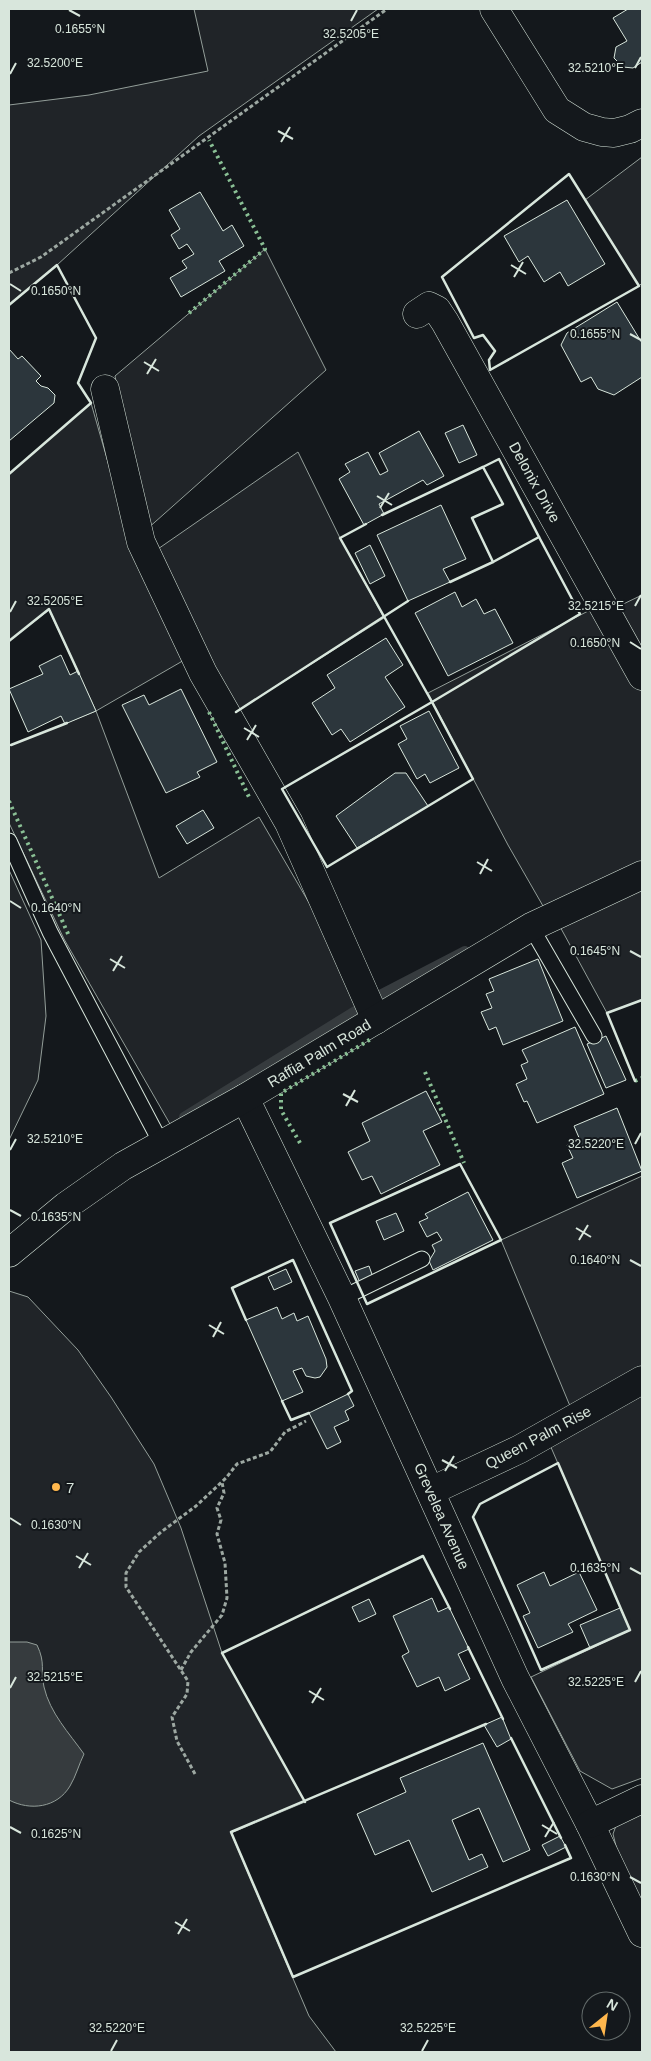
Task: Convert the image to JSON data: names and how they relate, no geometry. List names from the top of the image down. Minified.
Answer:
{"streets":{"street":["Delonix Drive","Raffia Palm Road","Queen Palm Rise","Grevelea Avenue"]},"crossings":[["Raffia Palm Road","Grevelea Avenue"],["Queen Palm Rise","Grevelea Avenue"]],"places":["7"],"north":"top right","coordinates":["0.1655°N","32.5205°E","32.5200°E","32.5210°E","0.1650°N","32.5215°E","0.1640°N","0.1645°N","32.5220°E","0.1635°N","0.1630°N","32.5225°E","0.1625°N"]}
